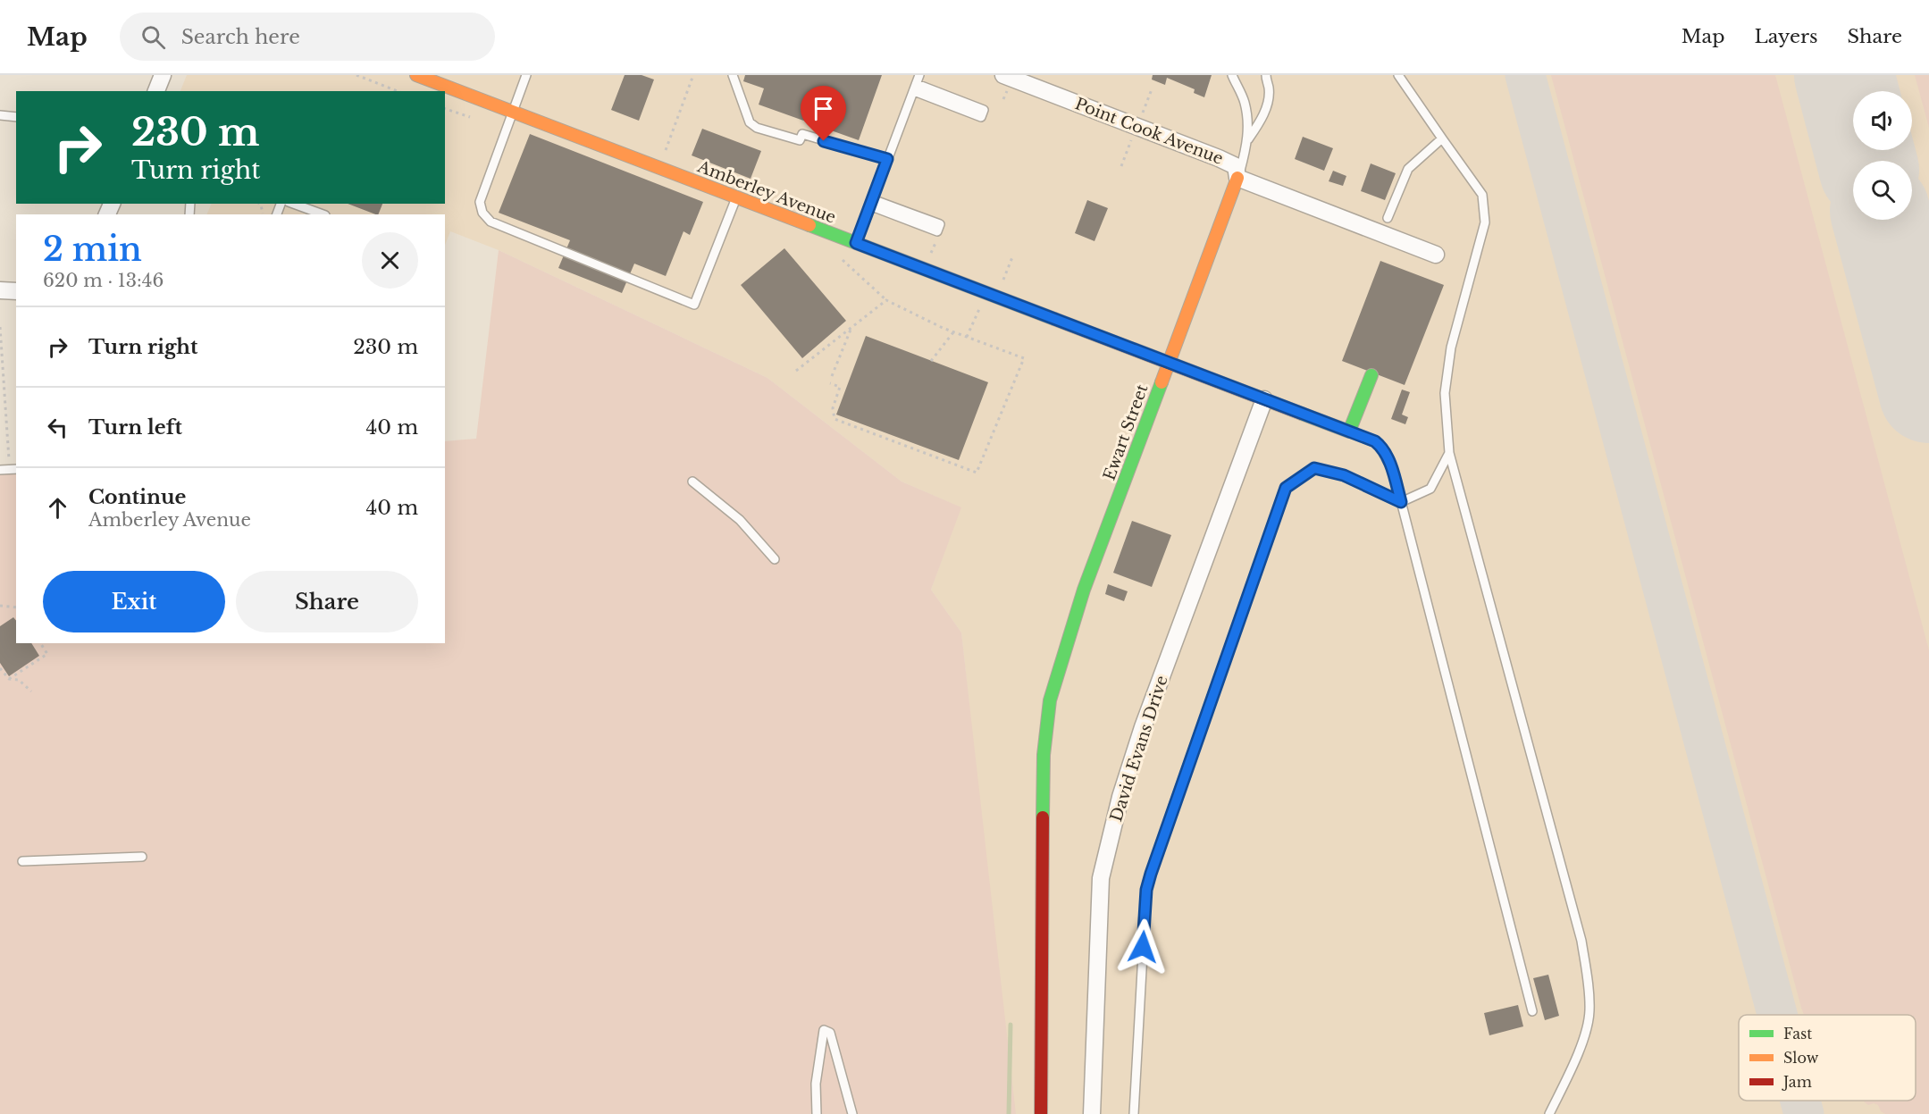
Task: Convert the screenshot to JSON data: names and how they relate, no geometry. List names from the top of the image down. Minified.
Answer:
{"streets":{"street":["Point Cook Avenue","Amberley Avenue","Ewart Street","David Evans Drive"]},"crossings":[["Point Cook Avenue","Ewart Street"],["Amberley Avenue","Ewart Street"],["Amberley Avenue","David Evans Drive"]],"legend":["Fast","Slow","Jam"],"page":{"header":"Map","search":"Search here","nav":["Map","Layers","Share"],"turn":["230 m","Turn right"],"heading":["2 min","620 m · 13:46"],"list":[{"name":"Turn right","value":"230 m"},{"name":"Turn left","value":"40 m"},{"name":"Continue","note":"Amberley Avenue","value":"40 m"}],"buttons":["Exit","Share"]}}
